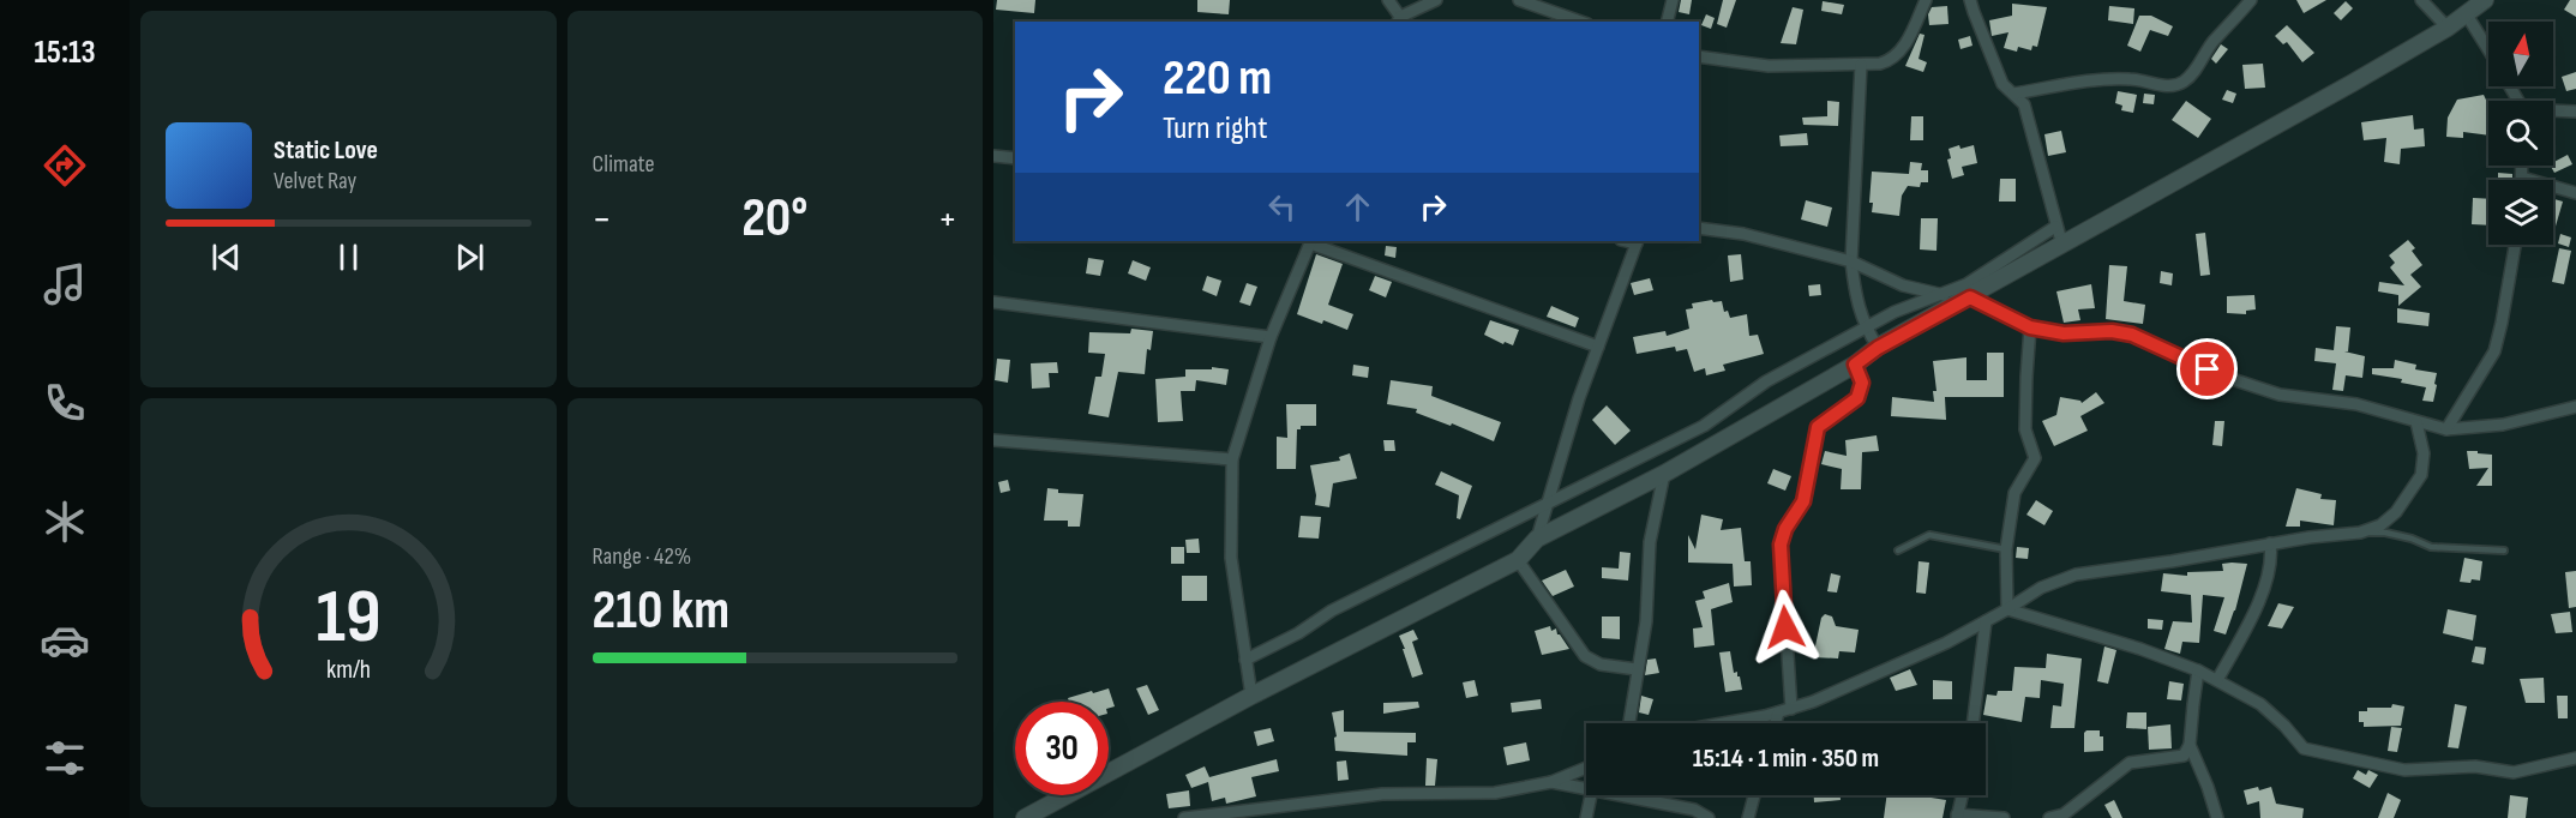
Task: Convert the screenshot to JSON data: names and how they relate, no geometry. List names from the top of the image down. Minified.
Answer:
{"north":"top","page":{"tabs":"15:13","tile":["Climate",["Range · 42%","210 km"]],"turn":["220 m","Turn right"],"song":["Static Love","Velvet Ray"],"heat":["−","20°","+"],"limit":"30","trip":"15:14 · 1 min · 350 m","gauge":["19","km/h"]}}
